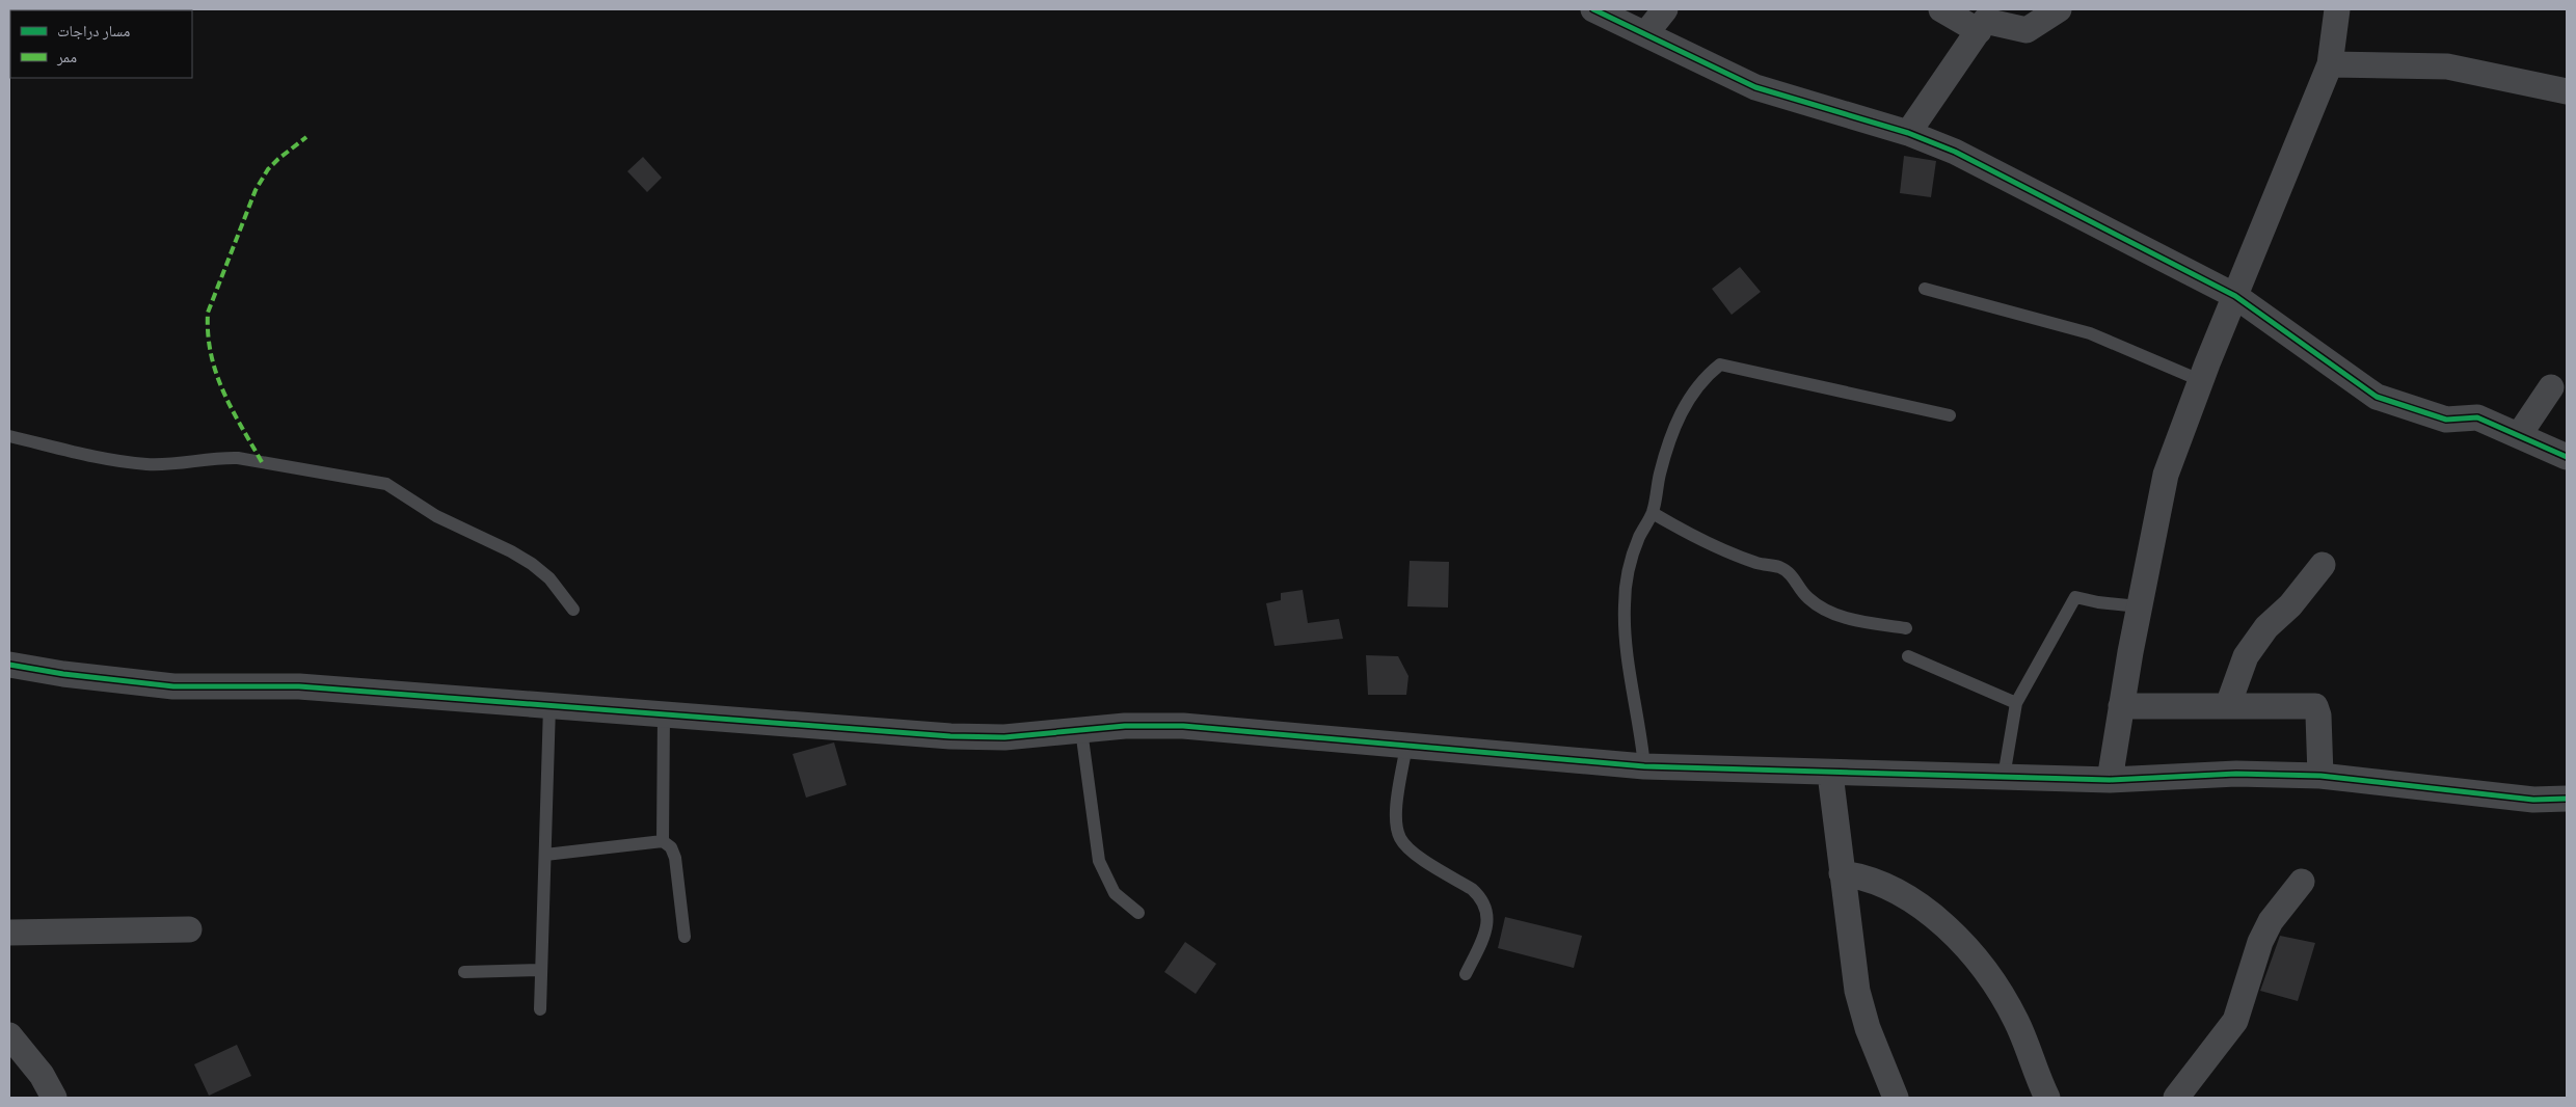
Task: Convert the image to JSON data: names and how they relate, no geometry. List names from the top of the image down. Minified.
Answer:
{"legend":["مسار دراجات","ممر"]}
